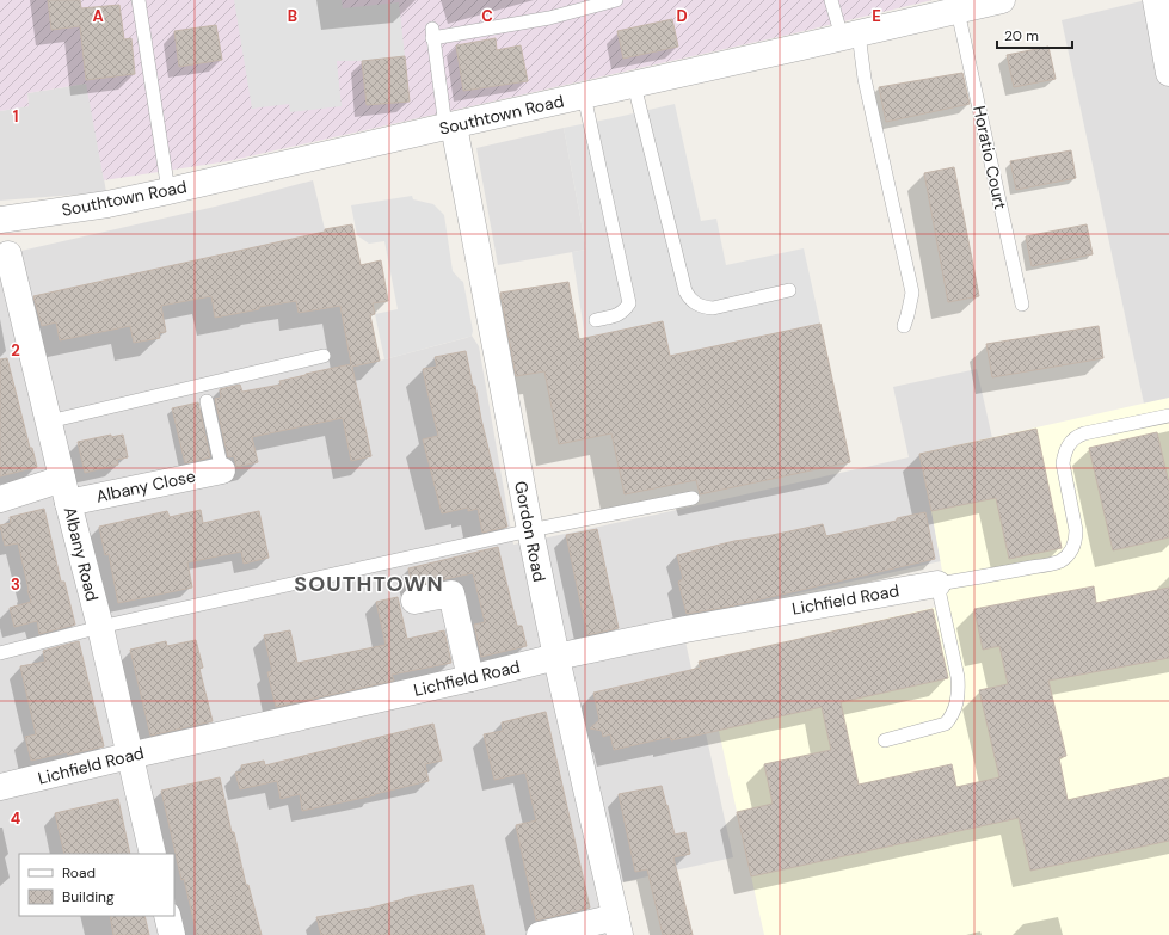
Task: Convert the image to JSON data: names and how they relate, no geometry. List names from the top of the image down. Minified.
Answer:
{"streets":{"street":["Southtown Road","Albany Close","Gordon Road","Albany Road","Lichfield Road"],"lane":["Horatio Court"]},"crossings":[["Southtown Road","Horatio Court"],["Southtown Road","Gordon Road"],["Albany Close","Albany Road"],["Gordon Road","Lichfield Road"],["Albany Road","Lichfield Road"]],"districts":["SOUTHTOWN"],"legend":["Road","Building"],"scale_bar":"20 m","grid":{"columns":["A","B","C","D","E"],"rows":["1","2","3","4"]}}
